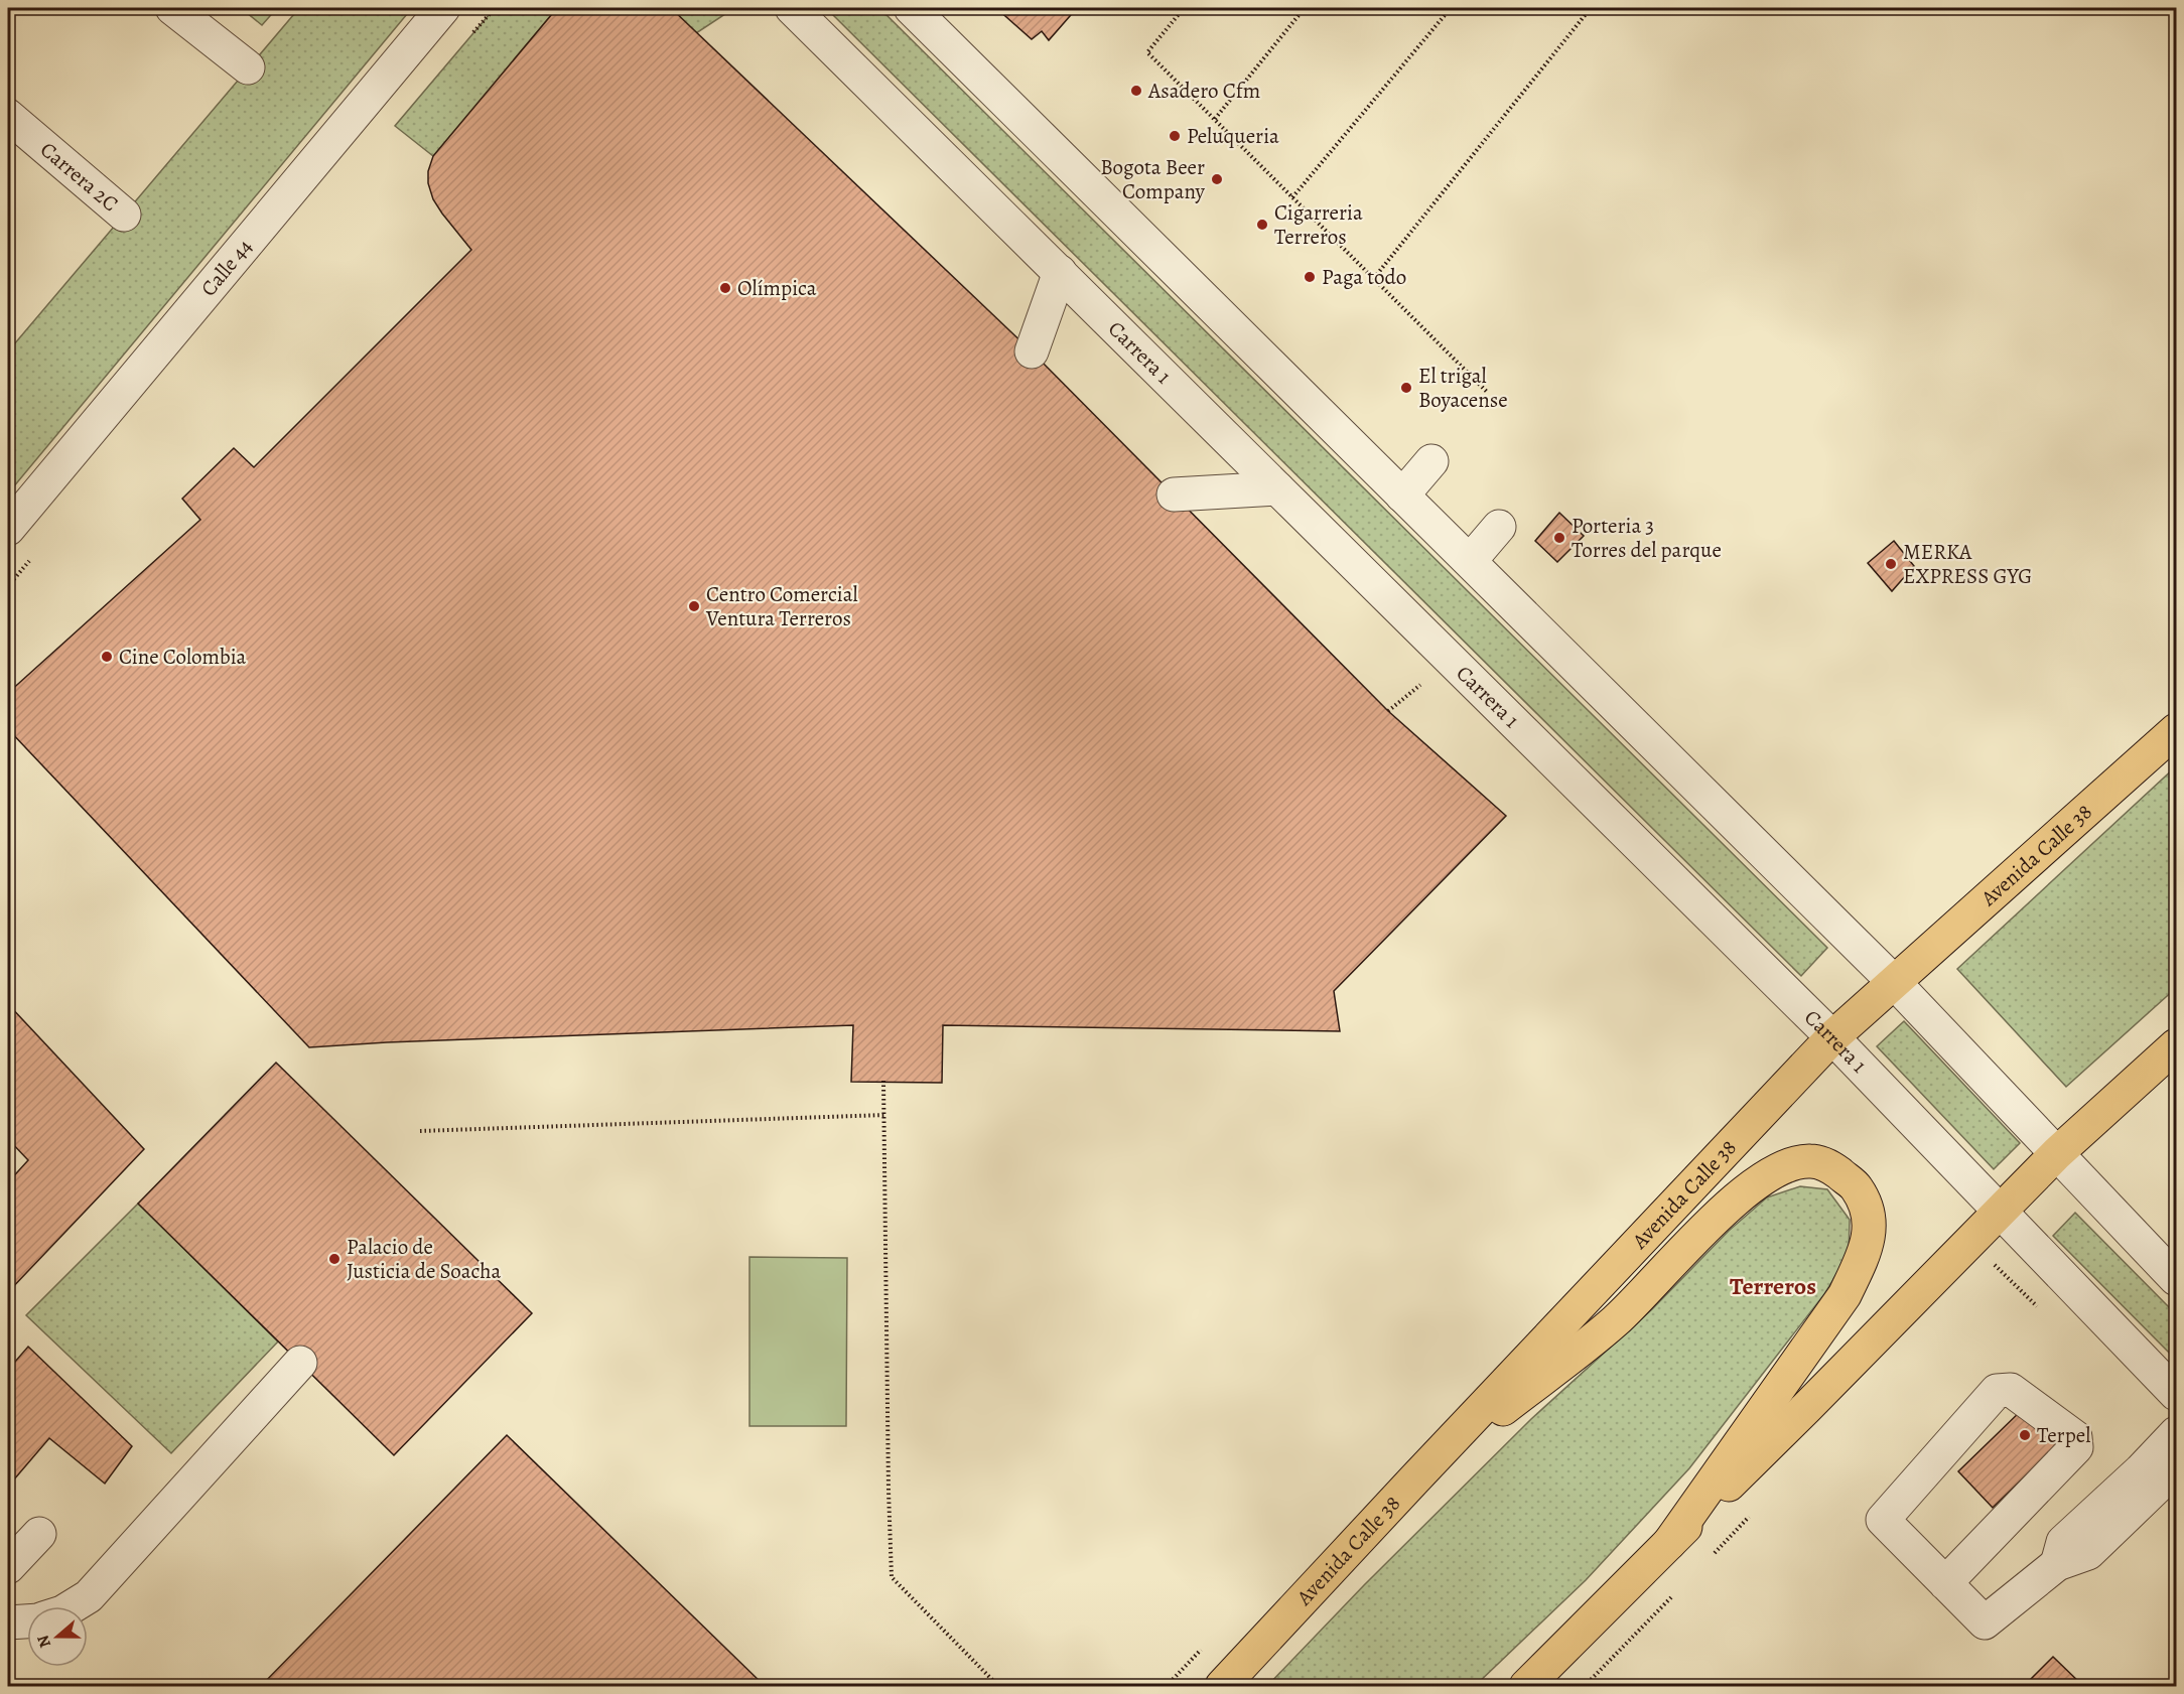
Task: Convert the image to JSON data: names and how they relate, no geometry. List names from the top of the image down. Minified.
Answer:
{"streets":{"main road":["Avenida Calle 38"],"street":["Carrera 2C","Calle 44","Carrera 1"]},"crossings":[["Carrera 1","Avenida Calle 38"]],"districts":["Terreros"],"places":["Asadero Cfm","Peluqueria","Bogota Beer Company","Cigarreria Terreros","Paga todo","Olímpica","El trigal Boyacense","Porteria 3 Torres del parque","MERKA EXPRESS GYG","Centro Comercial Ventura Terreros","Cine Colombia","Palacio de Justicia de Soacha","Terpel"],"north":"left"}
